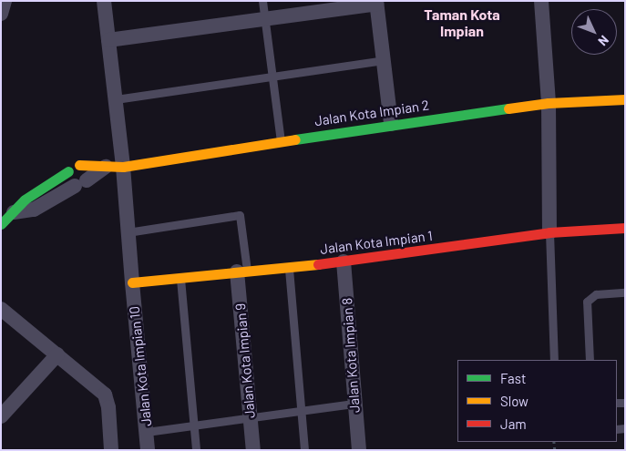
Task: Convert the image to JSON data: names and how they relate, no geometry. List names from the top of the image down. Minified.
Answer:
{"streets":{"street":["Jalan Kota Impian 2","Jalan Kota Impian 1","Jalan Kota Impian 8","Jalan Kota Impian 9","Jalan Kota Impian 10"]},"crossings":[["Jalan Kota Impian 2","Jalan Kota Impian 10"],["Jalan Kota Impian 1","Jalan Kota Impian 8"],["Jalan Kota Impian 1","Jalan Kota Impian 9"],["Jalan Kota Impian 1","Jalan Kota Impian 10"]],"districts":["Taman Kota Impian"],"legend":["Fast","Slow","Jam"],"north":"bottom right"}
